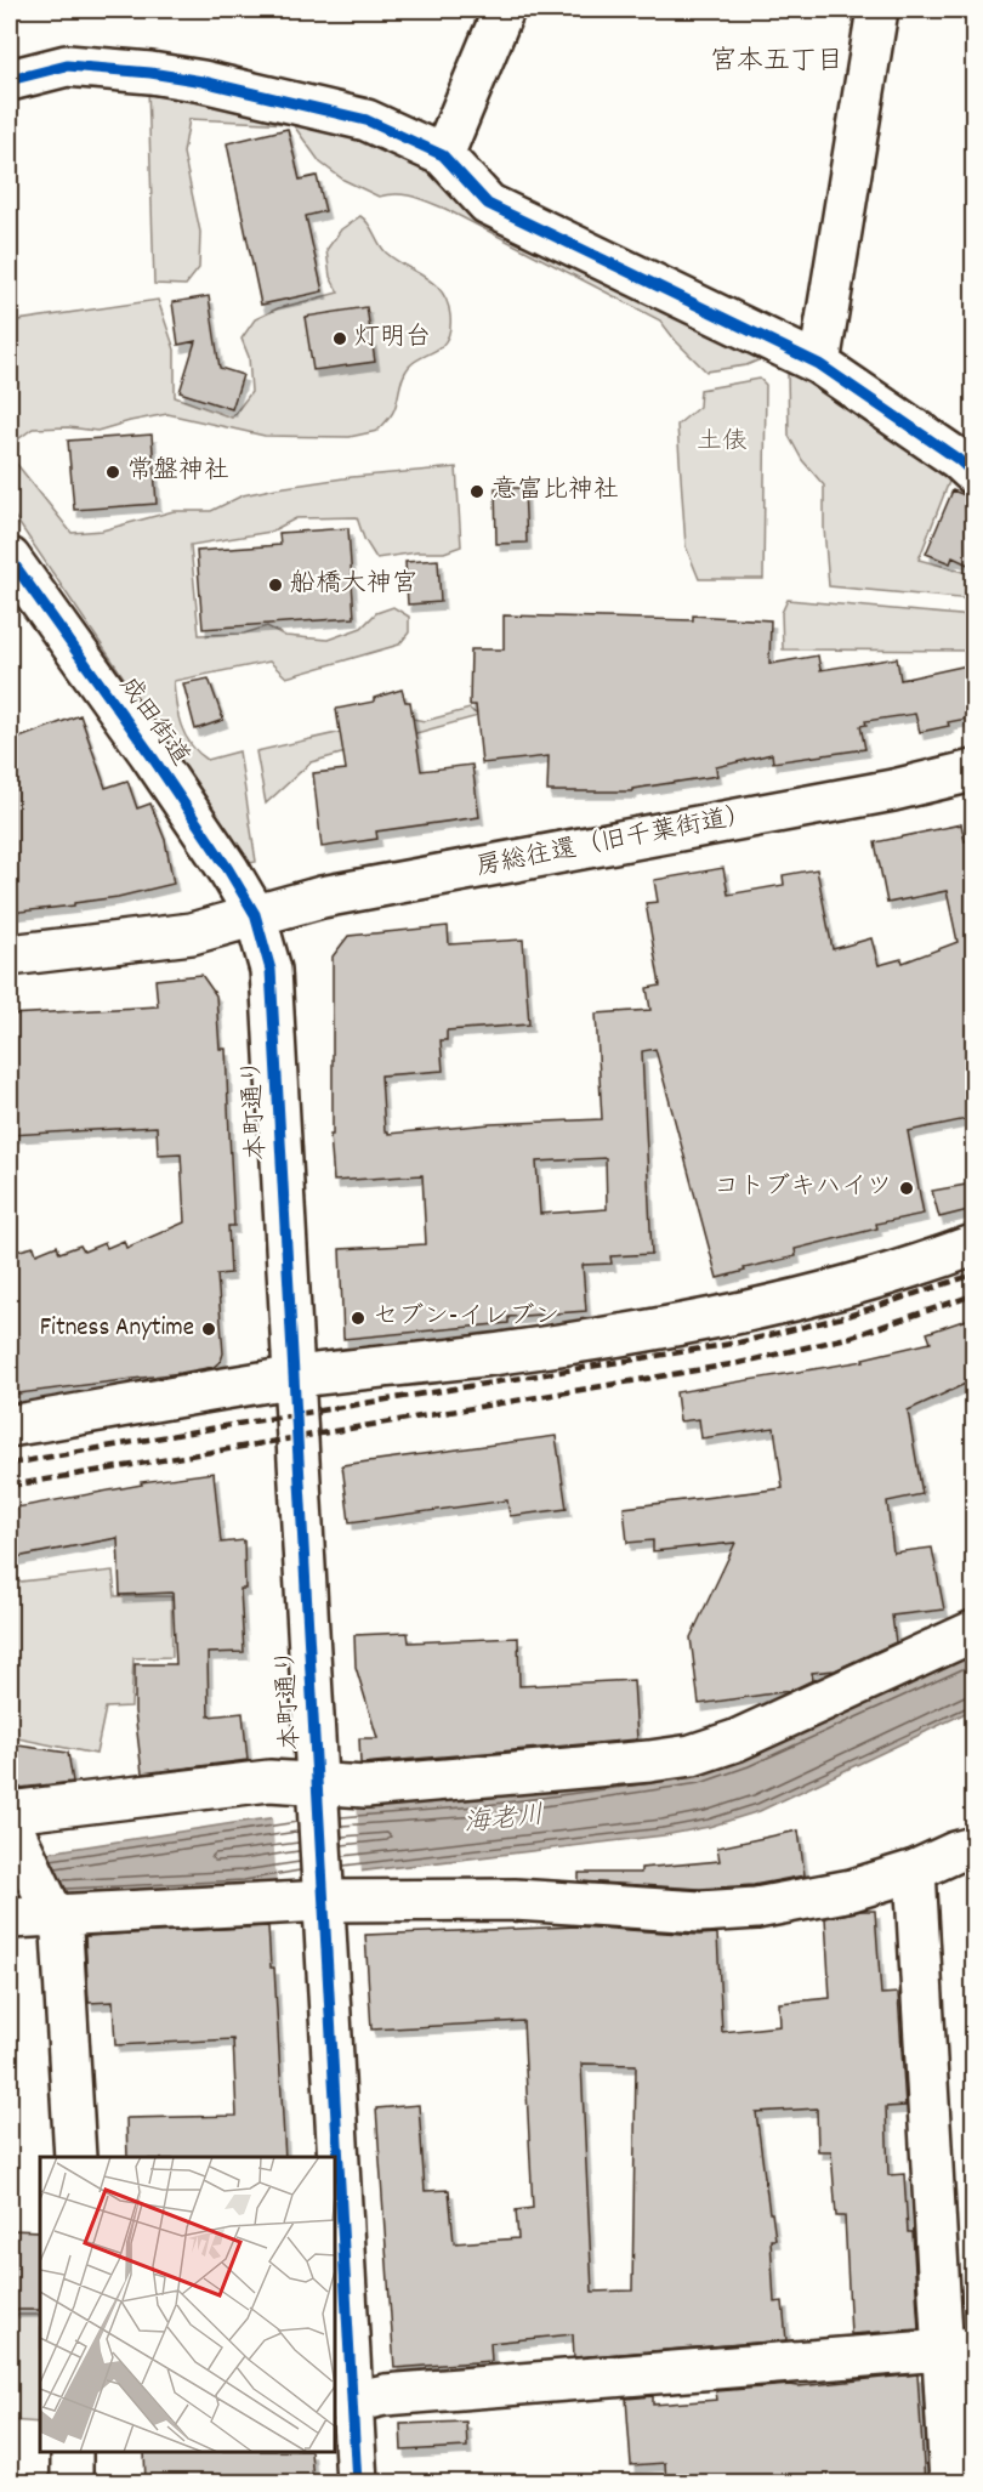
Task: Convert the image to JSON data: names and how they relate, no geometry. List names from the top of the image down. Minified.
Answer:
{"streets":{"street":["成田街道","房総往還（旧千葉街道）","本町通り"]},"crossings":[["成田街道","房総往還（旧千葉街道）"],["成田街道","本町通り"],["房総往還（旧千葉街道）","本町通り"]],"districts":["宮本五丁目"],"water":["海老川"],"parks":["土俵"],"places":["灯明台","常盤神社","意富比神社","船橋大神宮","コトブキハイツ","セブン-イレブン","Fitness Anytime"]}
